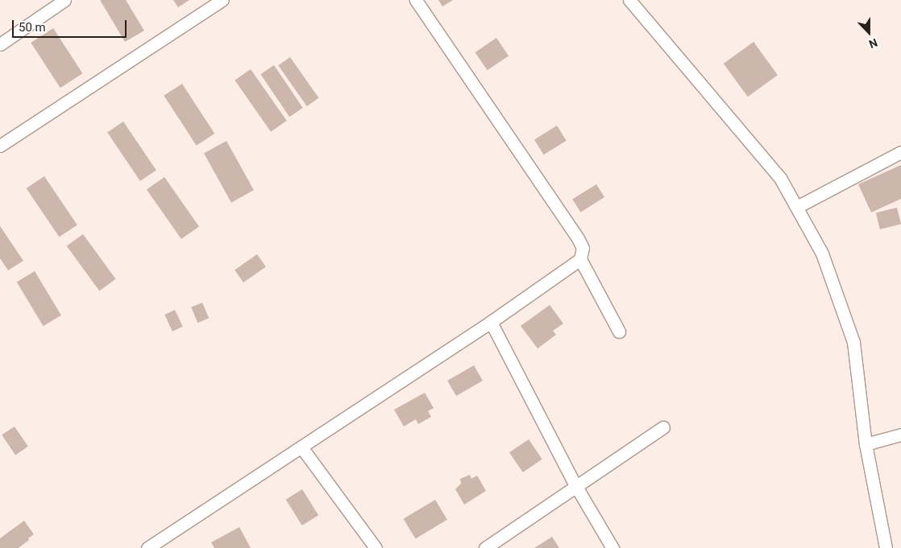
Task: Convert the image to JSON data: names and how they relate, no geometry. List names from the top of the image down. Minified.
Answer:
{"scale_bar":"50 m","north":"bottom"}
